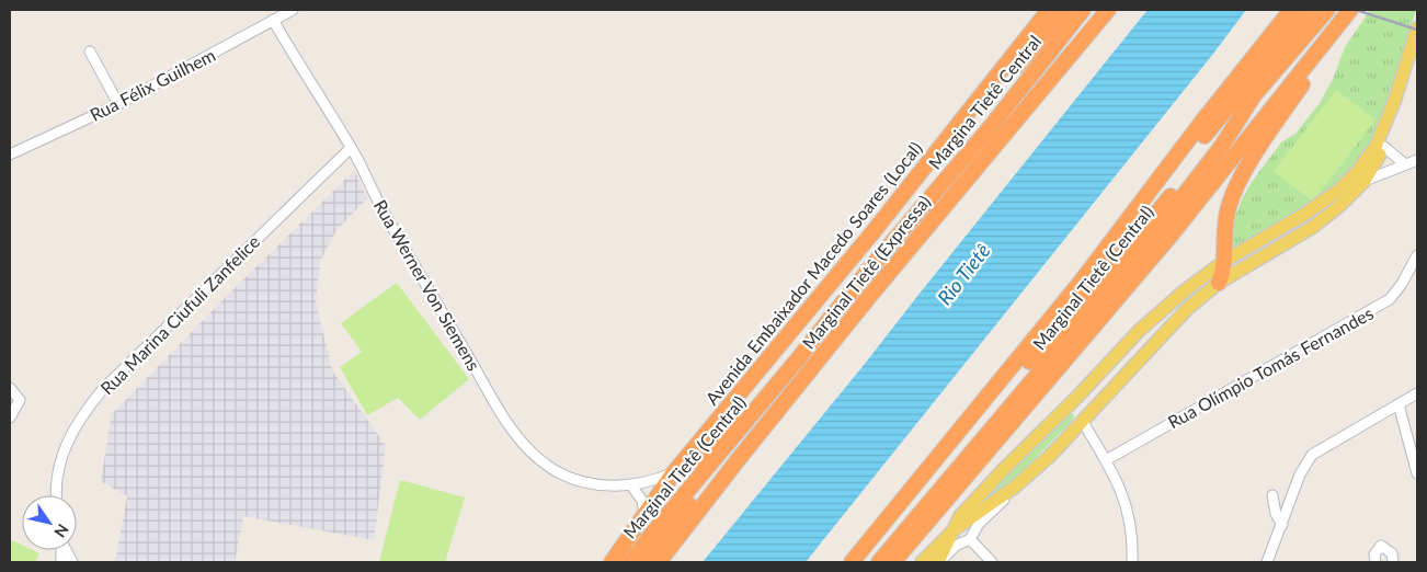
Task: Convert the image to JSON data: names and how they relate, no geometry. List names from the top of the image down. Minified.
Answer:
{"streets":{"highway":["Margina Tietê Central","Marginal Tietê (Expressa)","Avenida Embaixador Macedo Soares (Local)","Marginal Tietê (Central)"],"street":["Rua Félix Guilhem","Rua Werner Von Siemens","Rua Marina Ciufuli Zanfelice","Rua Olímpio Tomás Fernandes"]},"crossings":[["Rua Félix Guilhem","Rua Werner Von Siemens"],["Margina Tietê Central","Marginal Tietê (Central)"],["Avenida Embaixador Macedo Soares (Local)","Rua Werner Von Siemens"],["Rua Werner Von Siemens","Rua Marina Ciufuli Zanfelice"]],"water":["Rio Tietê"],"north":"bottom right"}
